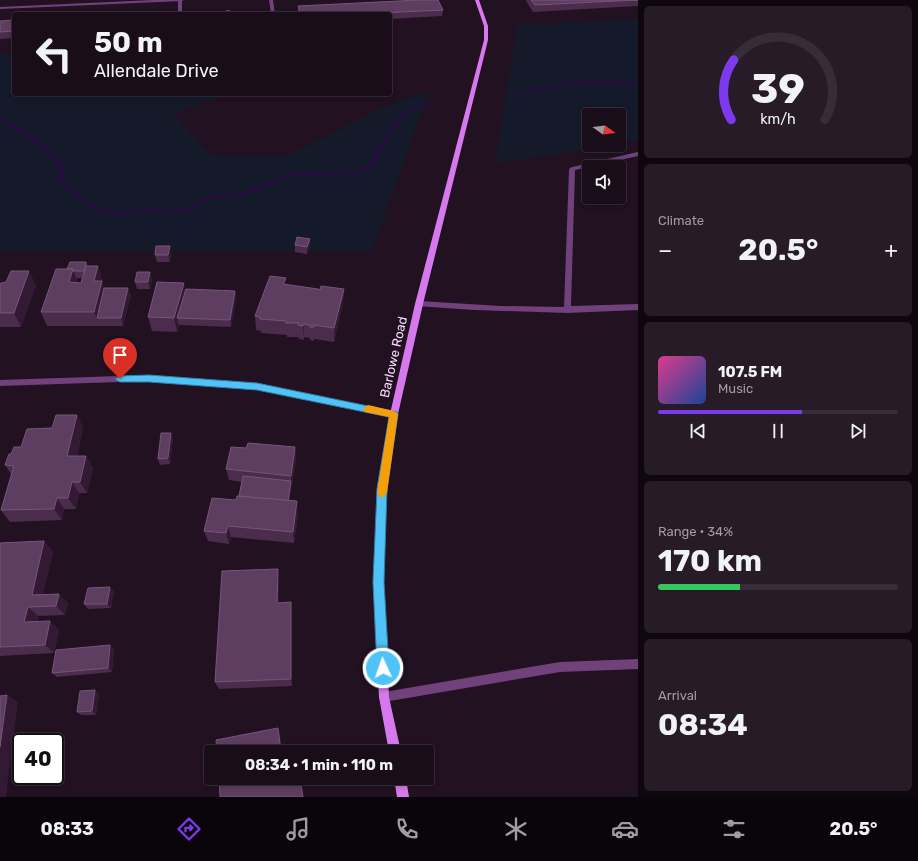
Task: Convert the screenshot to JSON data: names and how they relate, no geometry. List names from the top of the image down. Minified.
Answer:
{"streets":{"street":["Barlowe Road"]},"north":"right","page":{"turn":["50 m","Allendale Drive"],"tile":["Climate",["Range · 34%","170 km"],["Arrival","08:34"]],"heat":["−","20.5°","+"],"song":["107.5 FM","Music"],"limit":"40","trip":"08:34 · 1 min · 110 m","tabs":["08:33","20.5°"],"gauge":["39","km/h"]}}
